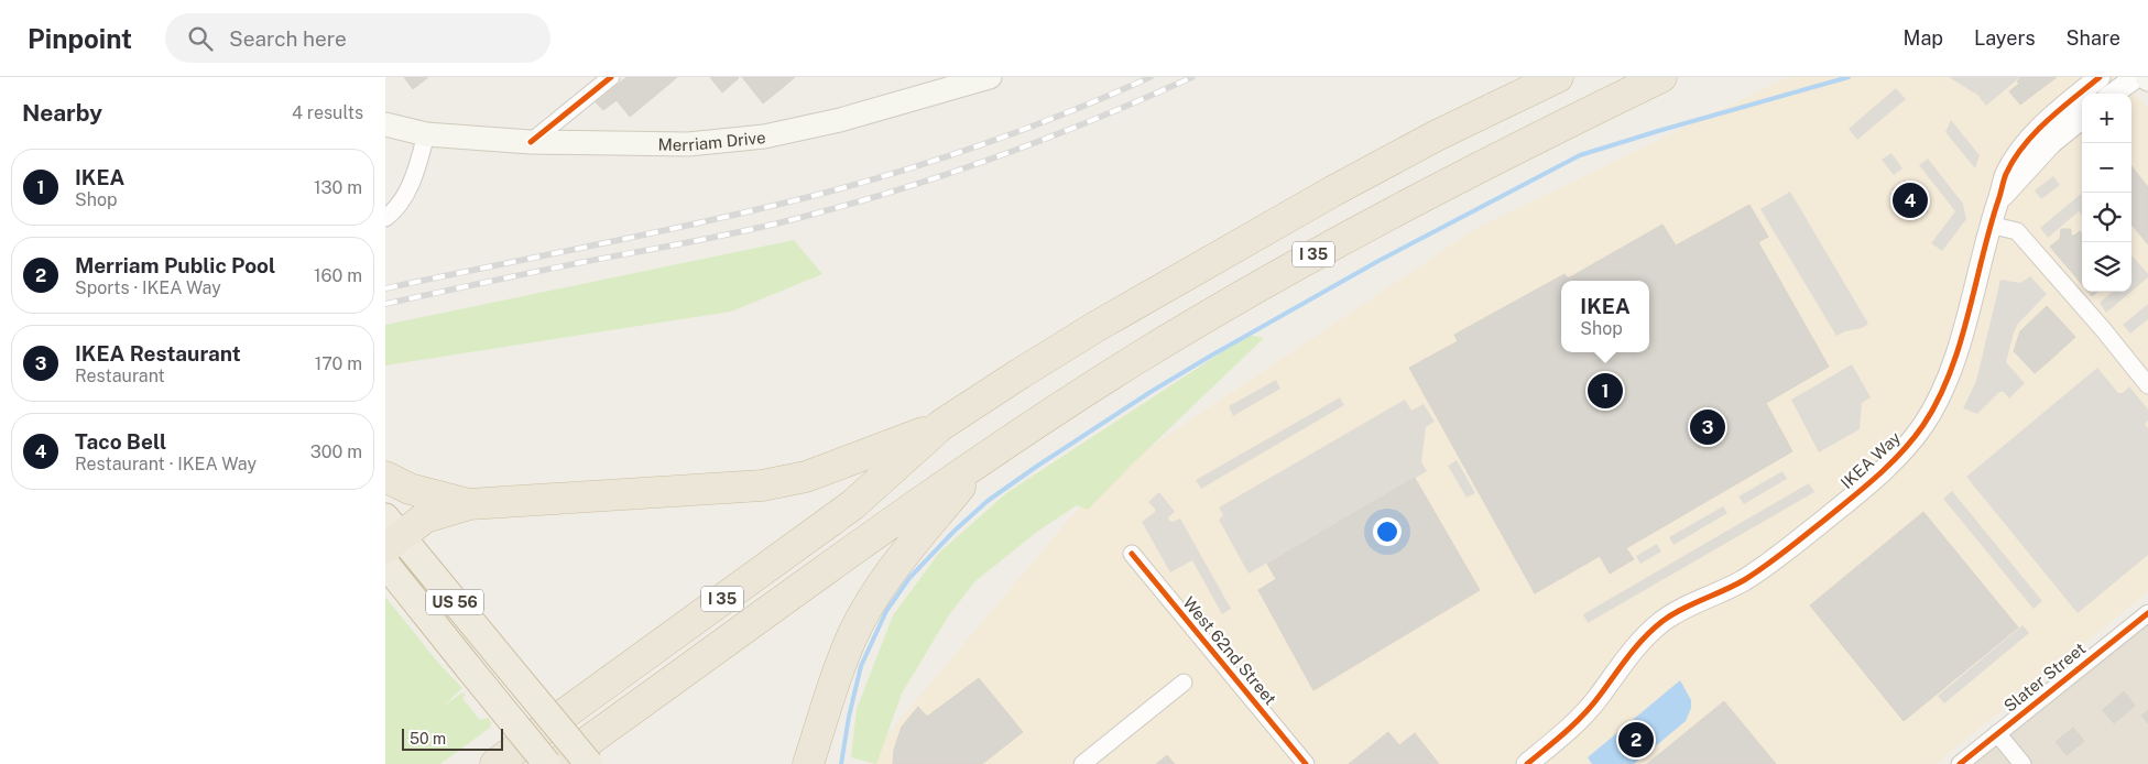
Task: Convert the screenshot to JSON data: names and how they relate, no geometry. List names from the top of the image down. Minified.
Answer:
{"streets":{"highway":["I 35","US 56"],"main road":["Merriam Drive"],"street":["IKEA Way","West 62nd Street","Slater Street"]},"scale_bar":"50 m","page":{"header":"Pinpoint","search":"Search here","nav":["Map","Layers","Share"],"heading":["Nearby","4 results"],"map_buttons":["+","−"],"list":[{"mark":"1","name":"IKEA","note":"Shop","value":"130 m"},{"mark":"2","name":"Merriam Public Pool","note":"Sports · IKEA Way","value":"160 m"},{"mark":"3","name":"IKEA Restaurant","note":"Restaurant","value":"170 m"},{"mark":"4","name":"Taco Bell","note":"Restaurant · IKEA Way","value":"300 m"}],"pins":["4","1","3","2"],"popup":["IKEA","Shop"],"scale":"50 m"}}
